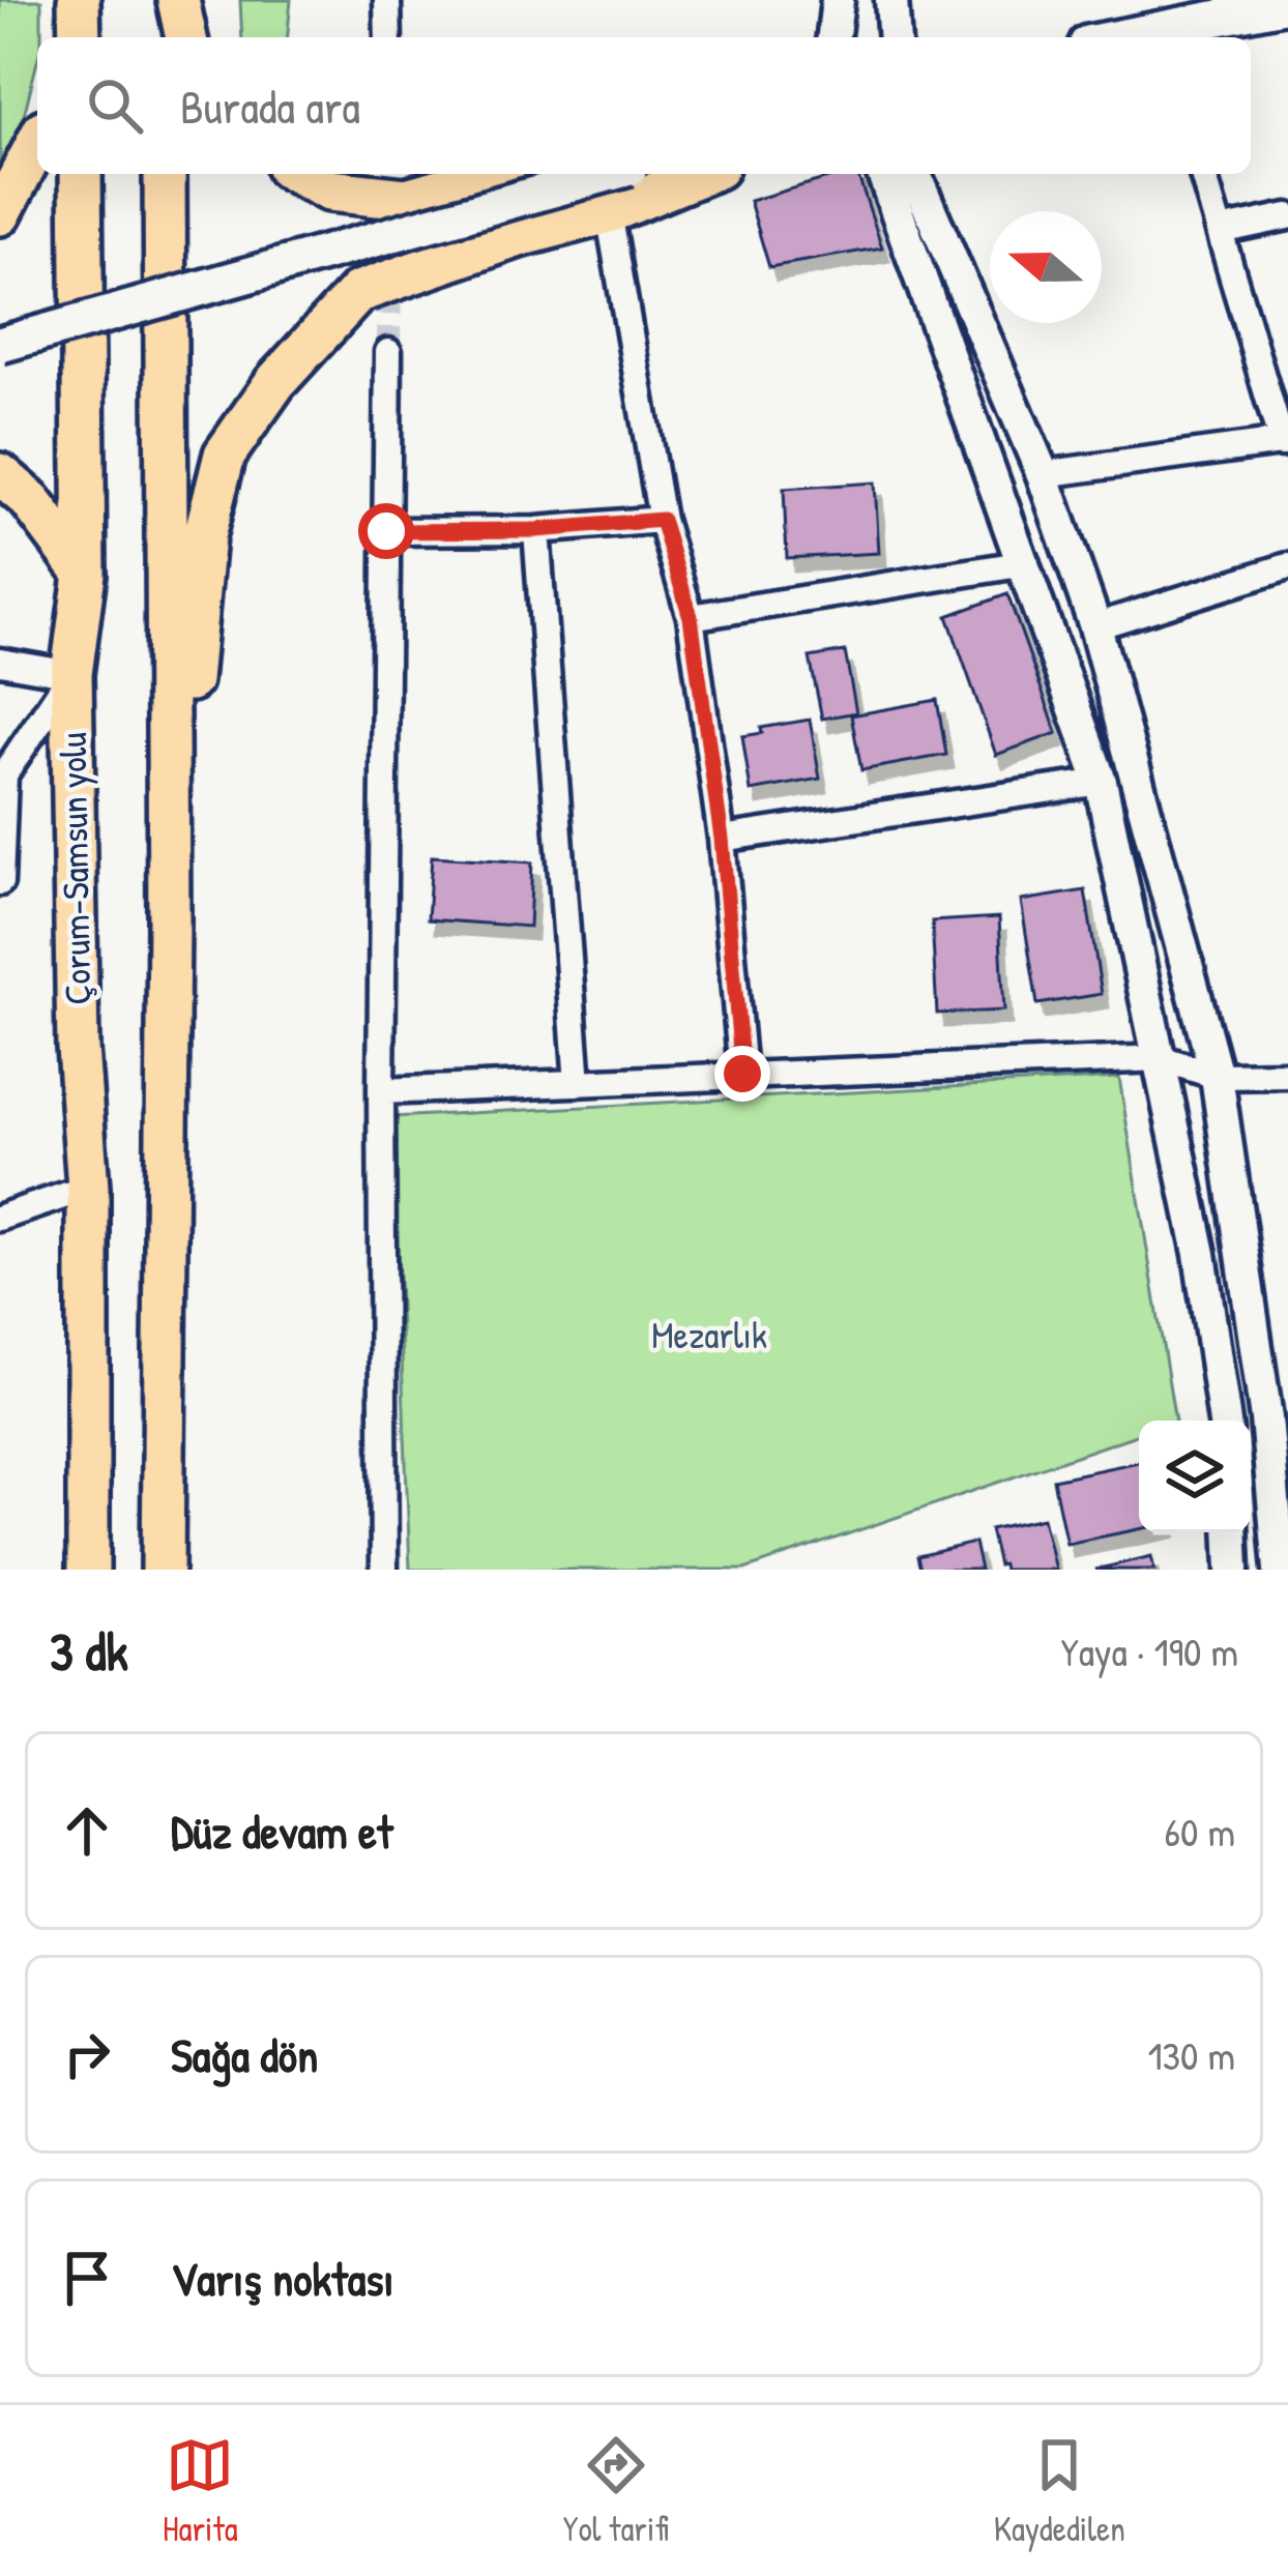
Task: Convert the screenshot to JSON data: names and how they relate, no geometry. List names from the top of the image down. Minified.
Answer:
{"streets":{"highway":["Çorum-Samsun yolu"]},"parks":["Mezarlık"],"north":"left","page":{"search":"Burada ara","heading":["3 dk","Yaya · 190 m"],"list":[["Düz devam et","60 m"],["Sağa dön","130 m"],"Varış noktası"],"nav":["Harita","Yol tarifi","Kaydedilen"]}}
